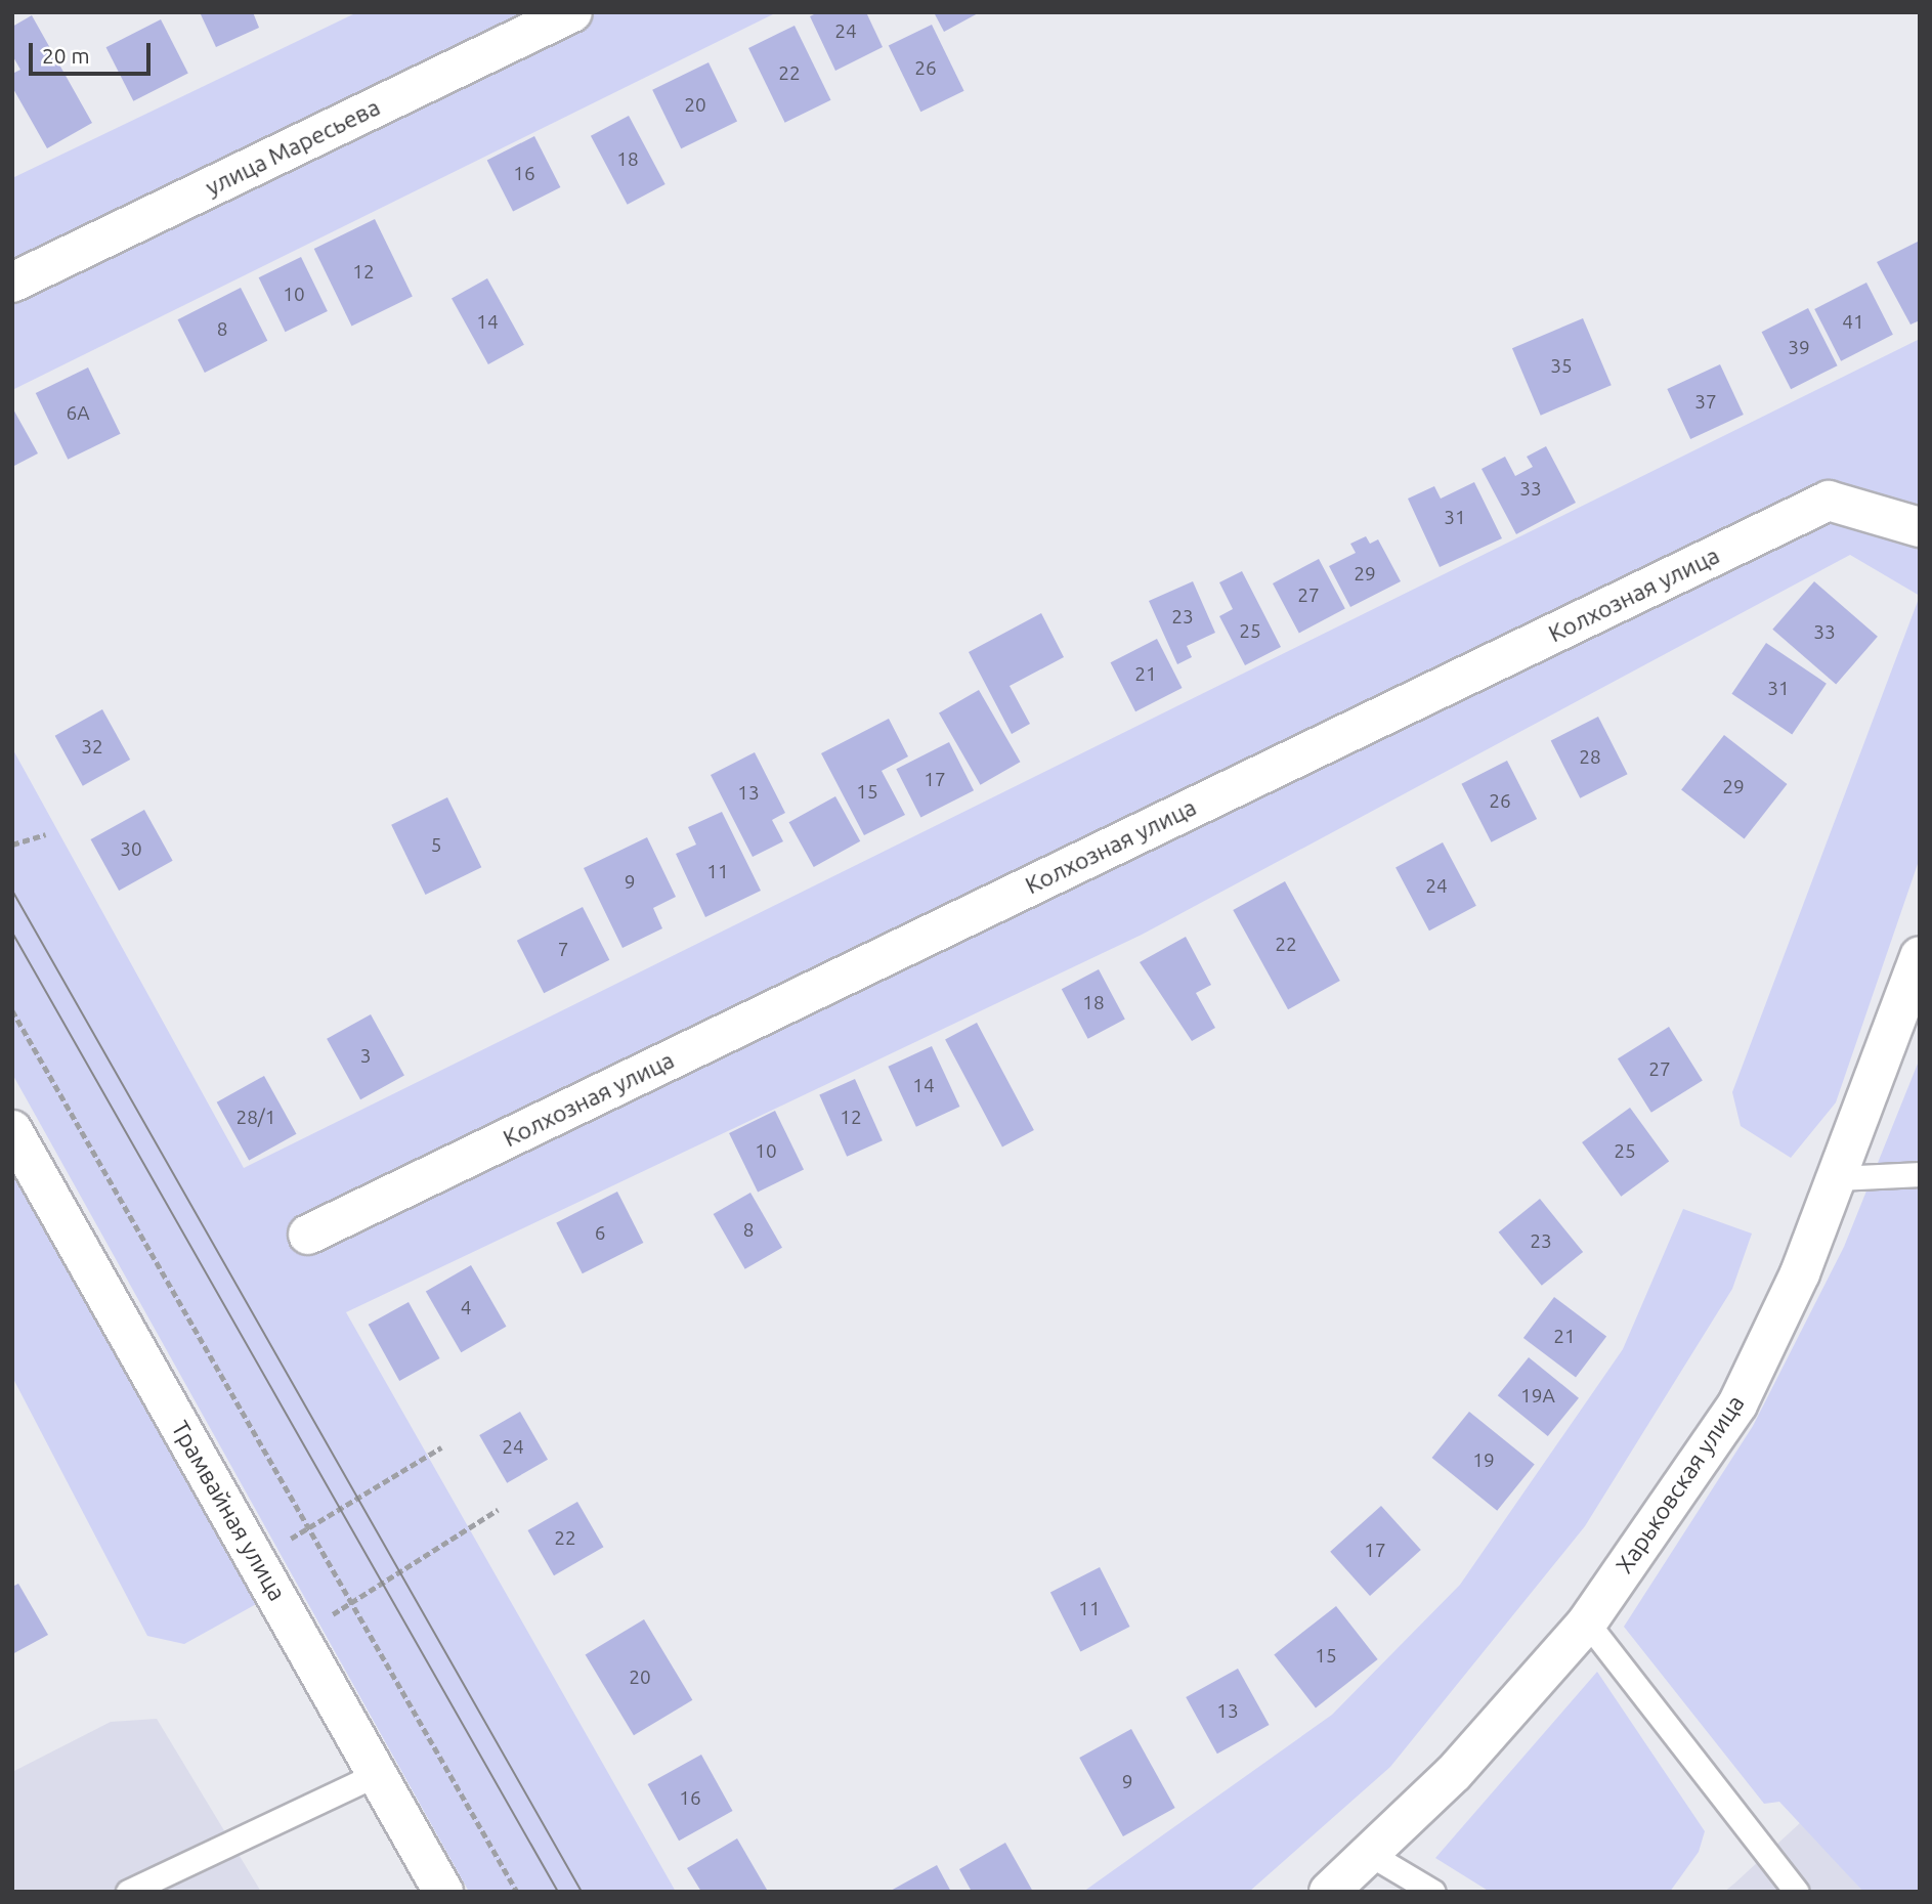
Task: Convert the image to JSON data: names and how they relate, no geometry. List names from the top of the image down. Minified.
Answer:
{"streets":{"street":["улица Маресьева","Колхозная улица","Харьковская улица","Трамвайная улица"]},"house_numbers":["24","26","22","20","18","16","12","10","14","41","8","39","35","37","6А","33","31","29","27","23","25","33","21","31","32","28","17","29","15","13","26","5","30","11","9","24","22","7","18","3","27","14","28/1","12","10","25","8","6","23","4","21","19А","24","19","22","17","11","15","20","13","9","16"],"scale_bar":"20 m"}
